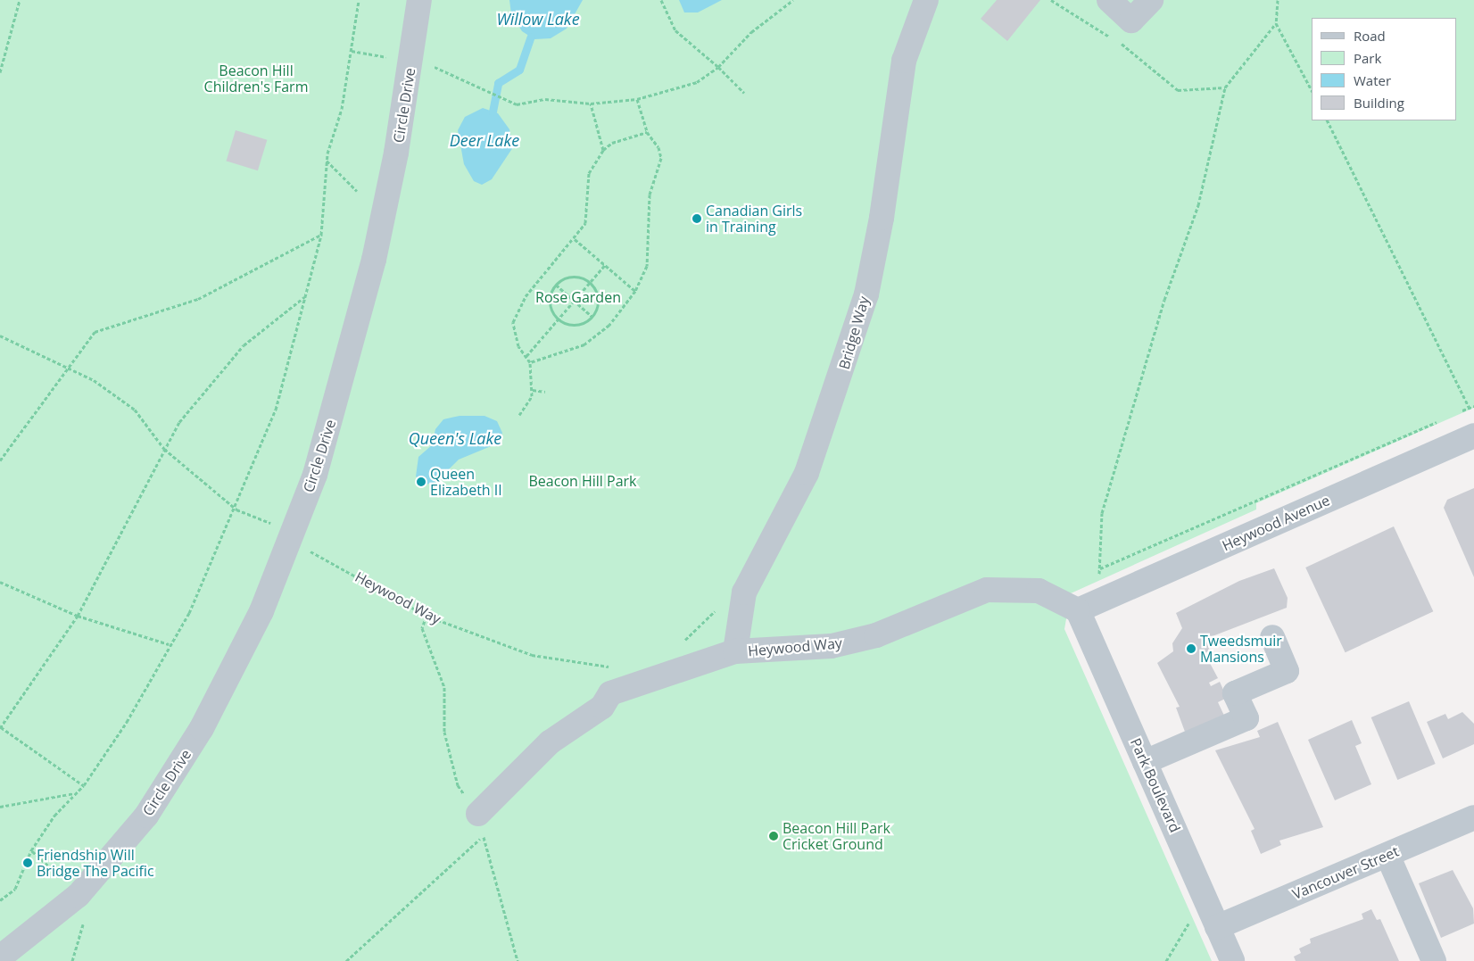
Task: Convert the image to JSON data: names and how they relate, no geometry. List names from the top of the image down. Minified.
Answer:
{"streets":{"street":["Circle Drive","Bridge Way","Heywood Avenue","Heywood Way","Park Boulevard","Vancouver Street"]},"crossings":[["Bridge Way","Heywood Way"],["Heywood Avenue","Heywood Way"],["Heywood Avenue","Park Boulevard"],["Heywood Way","Park Boulevard"],["Park Boulevard","Vancouver Street"]],"water":["Willow Lake","Deer Lake","Queen's Lake"],"parks":["Beacon Hill Children's Farm","Rose Garden","Beacon Hill Park"],"places":["Canadian Girls in Training","Queen Elizabeth II","Tweedsmuir Mansions","Beacon Hill Park Cricket Ground","Friendship Will Bridge The Pacific"],"legend":["Road","Park","Water","Building"]}
